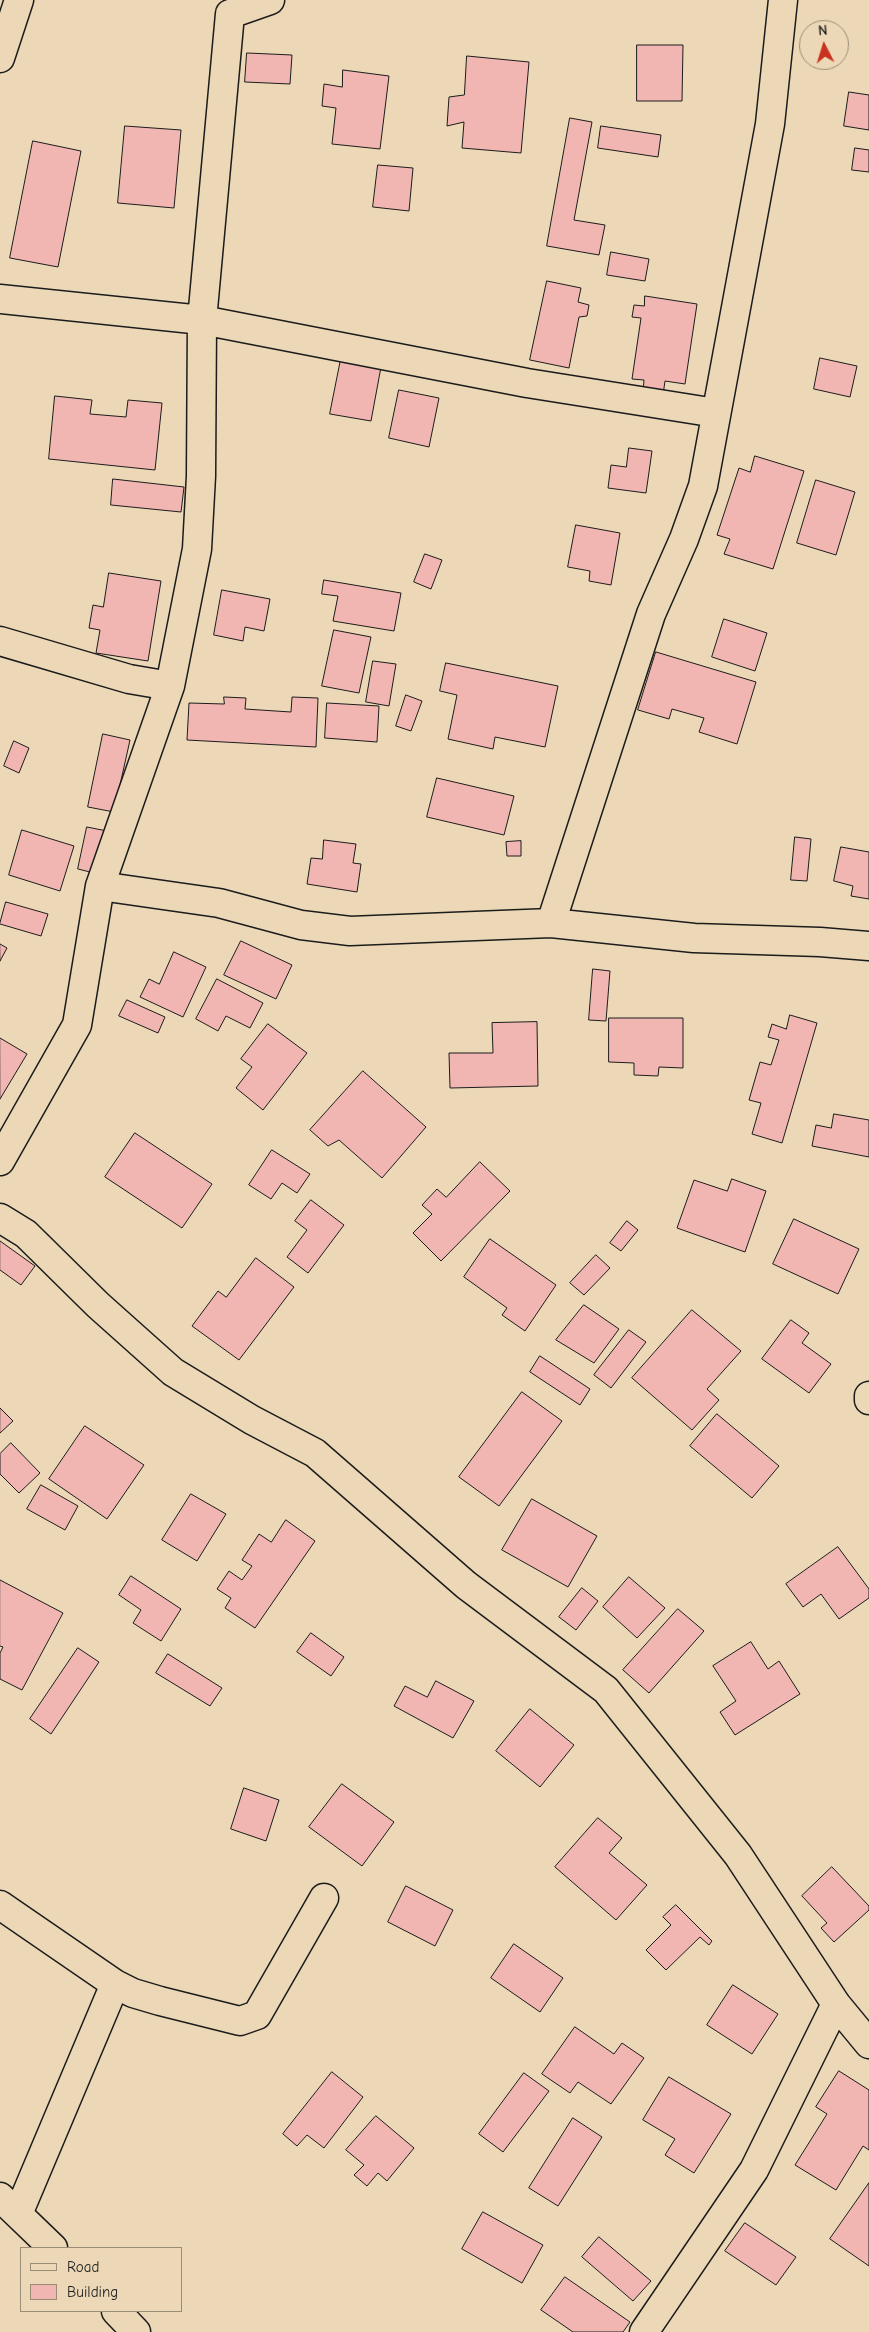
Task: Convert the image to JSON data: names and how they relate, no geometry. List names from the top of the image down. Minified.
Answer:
{"legend":["Road","Building"],"north":"top"}
